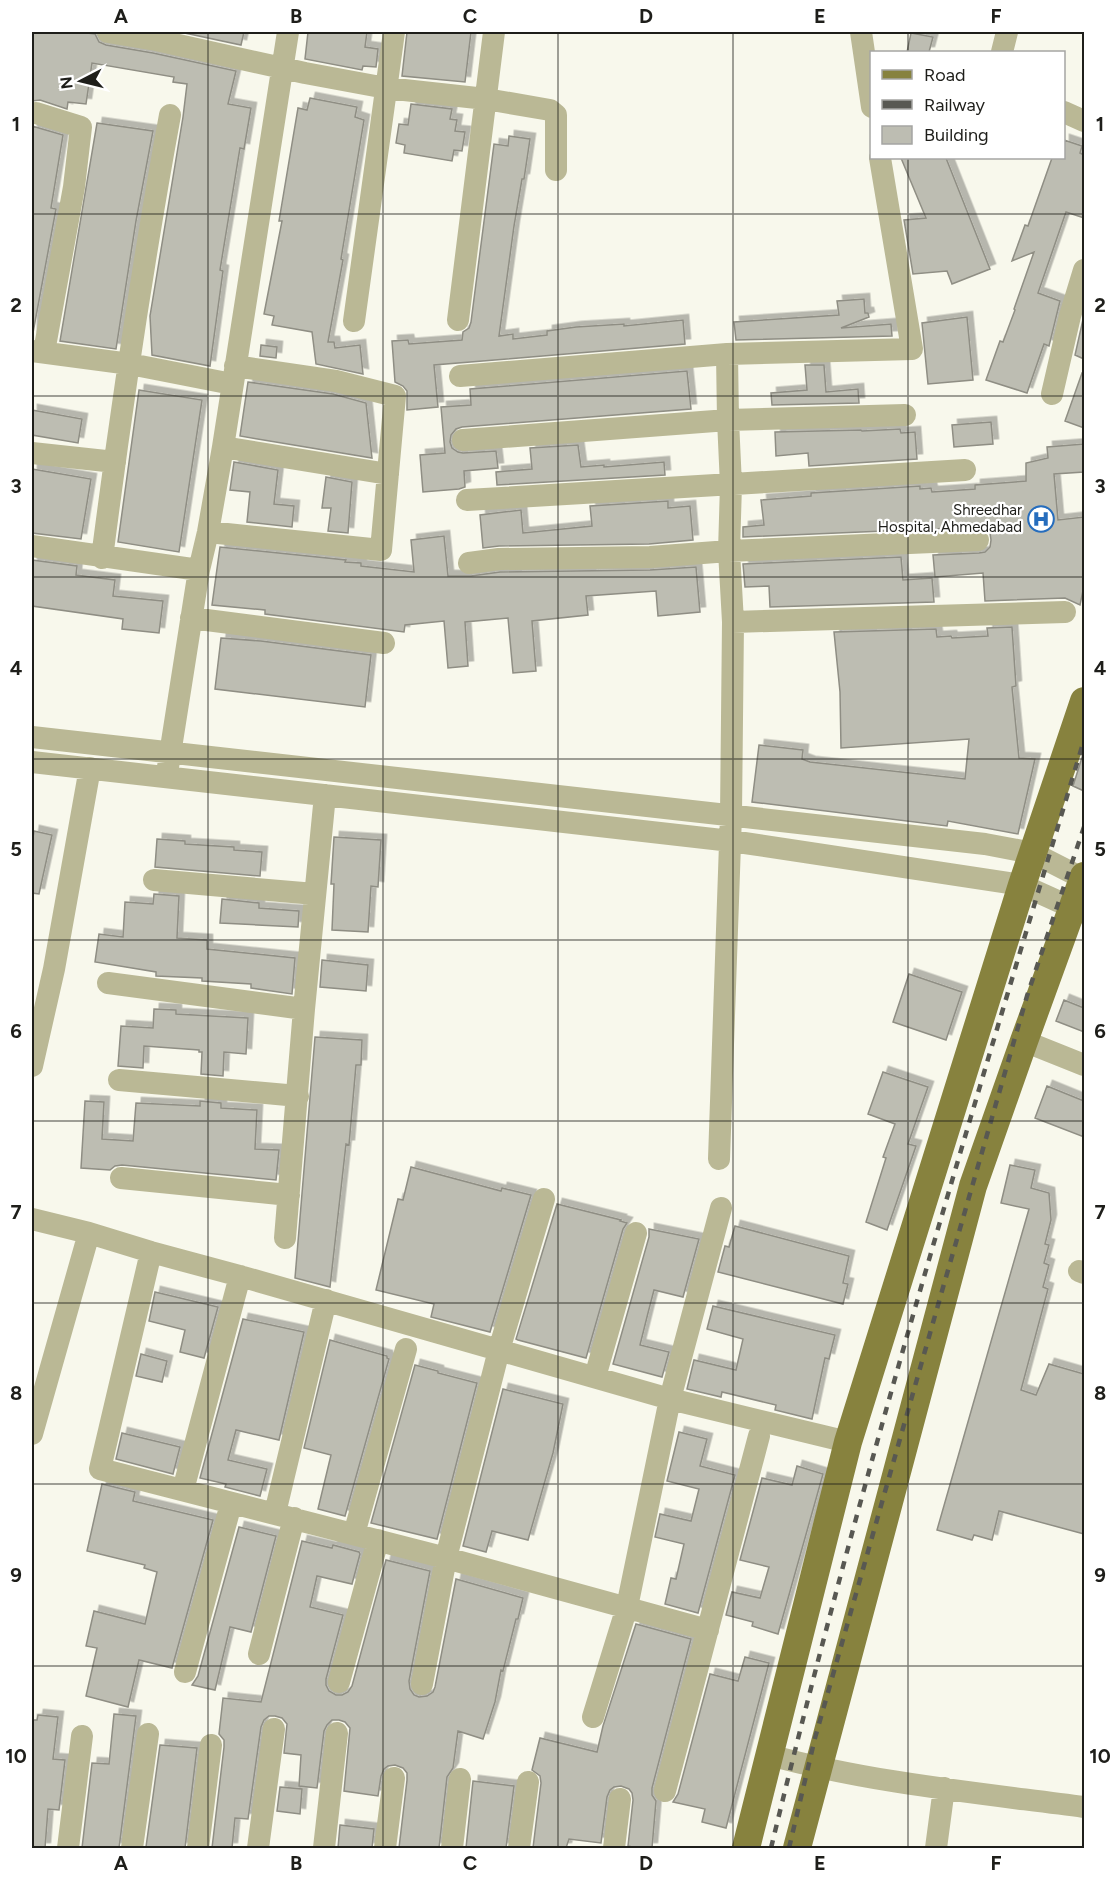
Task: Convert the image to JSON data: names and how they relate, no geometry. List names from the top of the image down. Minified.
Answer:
{"places":{"hospital":["Shreedhar Hospital, Ahmedabad"]},"legend":["Road","Railway","Building"],"north":"left","grid":{"columns":["A","B","C","D","E","F"],"rows":["1","2","3","4","5","6","7","8","9","10"]}}
